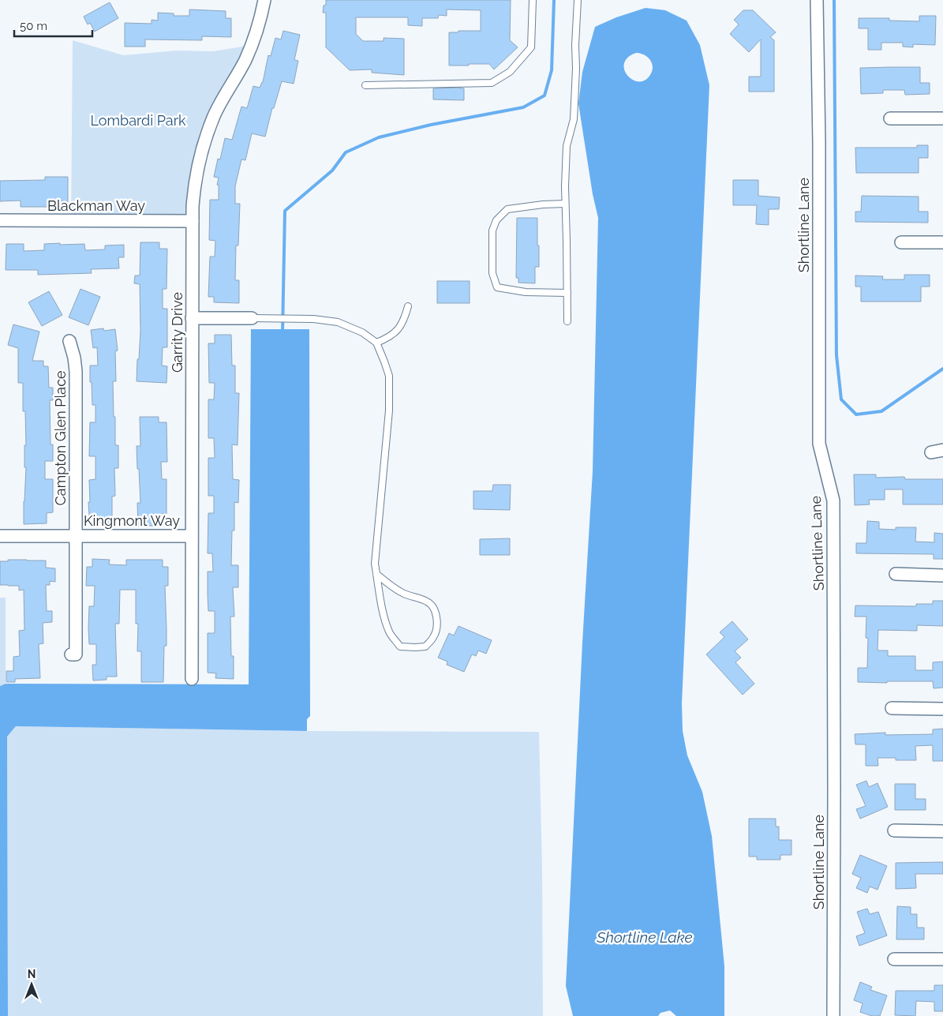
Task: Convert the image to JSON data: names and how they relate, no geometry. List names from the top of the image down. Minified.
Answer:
{"streets":{"street":["Blackman Way","Shortline Lane","Garrity Drive","Campton Glen Place","Kingmont Way"]},"crossings":[["Blackman Way","Garrity Drive"],["Garrity Drive","Kingmont Way"],["Campton Glen Place","Kingmont Way"]],"water":["Shortline Lake"],"parks":["Lombardi Park"],"scale_bar":"50 m","north":"top"}
